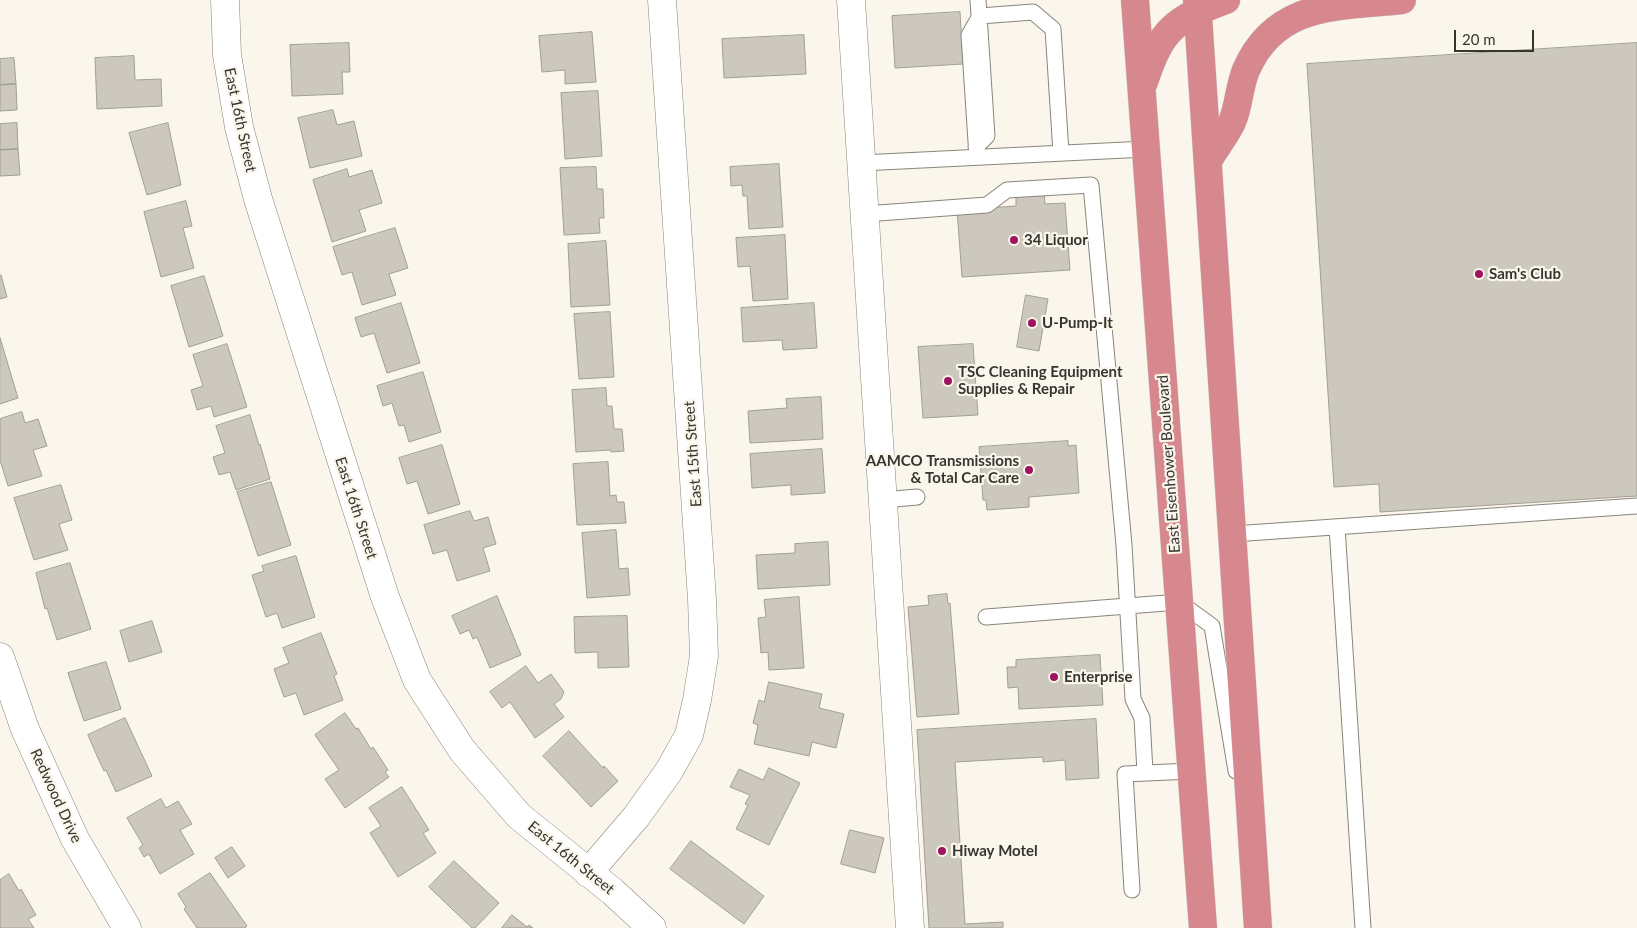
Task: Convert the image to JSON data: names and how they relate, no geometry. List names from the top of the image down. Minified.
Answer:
{"streets":{"highway":["East Eisenhower Boulevard"],"street":["East 16th Street","East 15th Street","Redwood Drive"]},"crossings":[["East 16th Street","East 15th Street"]],"places":["34 Liquor","Sam's Club","U-Pump-It","TSC Cleaning Equipment Supplies & Repair","AAMCO Transmissions & Total Car Care","Enterprise","Hiway Motel"],"scale_bar":"20 m"}
